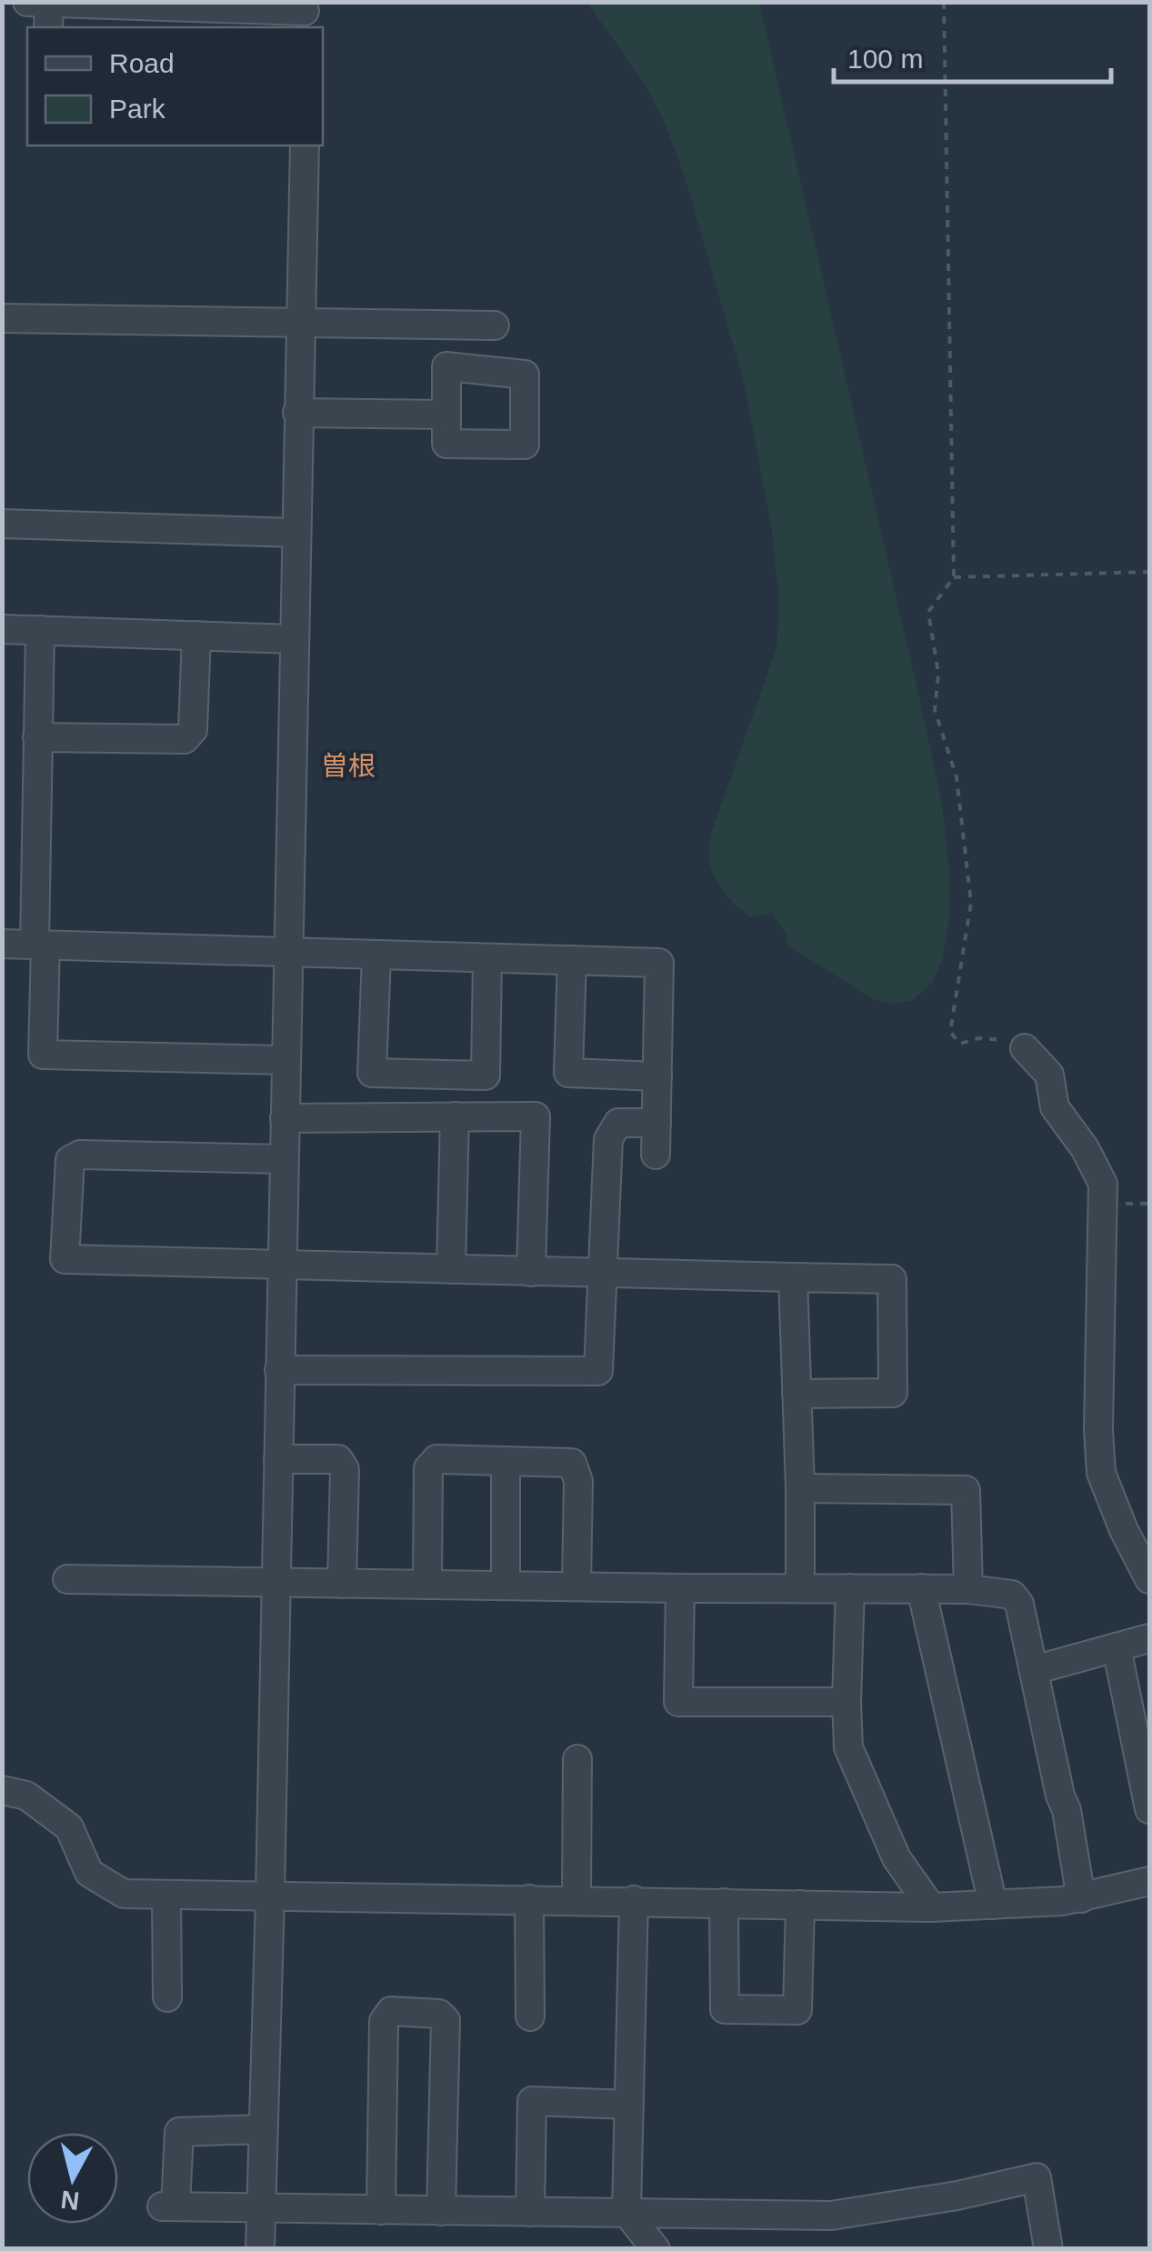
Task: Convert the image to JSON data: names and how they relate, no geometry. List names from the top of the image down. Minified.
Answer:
{"districts":["曽根"],"legend":["Road","Park"],"scale_bar":"100 m","north":"bottom"}
